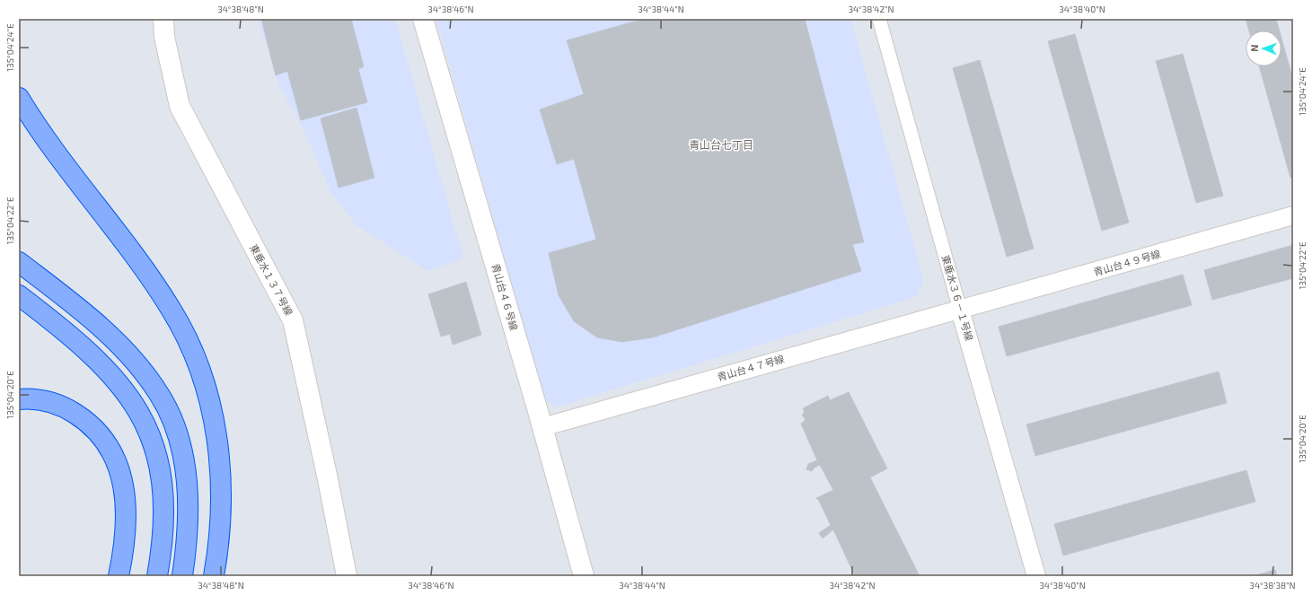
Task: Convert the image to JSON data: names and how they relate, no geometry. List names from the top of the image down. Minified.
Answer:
{"streets":{"street":["青山台４９号線","東垂水１３７号線","青山台４６号線","東垂水３６－１号線","青山台４７号線"]},"crossings":[["青山台４９号線","東垂水３６－１号線"],["青山台４９号線","青山台４７号線"],["青山台４６号線","青山台４７号線"],["東垂水３６－１号線","青山台４７号線"]],"districts":["青山台七丁目"],"north":"left","coordinates":["34°38'48\"N","34°38'46\"N","34°38'44\"N","34°38'42\"N","34°38'40\"N","135°04'24\"E","135°04'22\"E","135°04'20\"E","34°38'38\"N"]}
